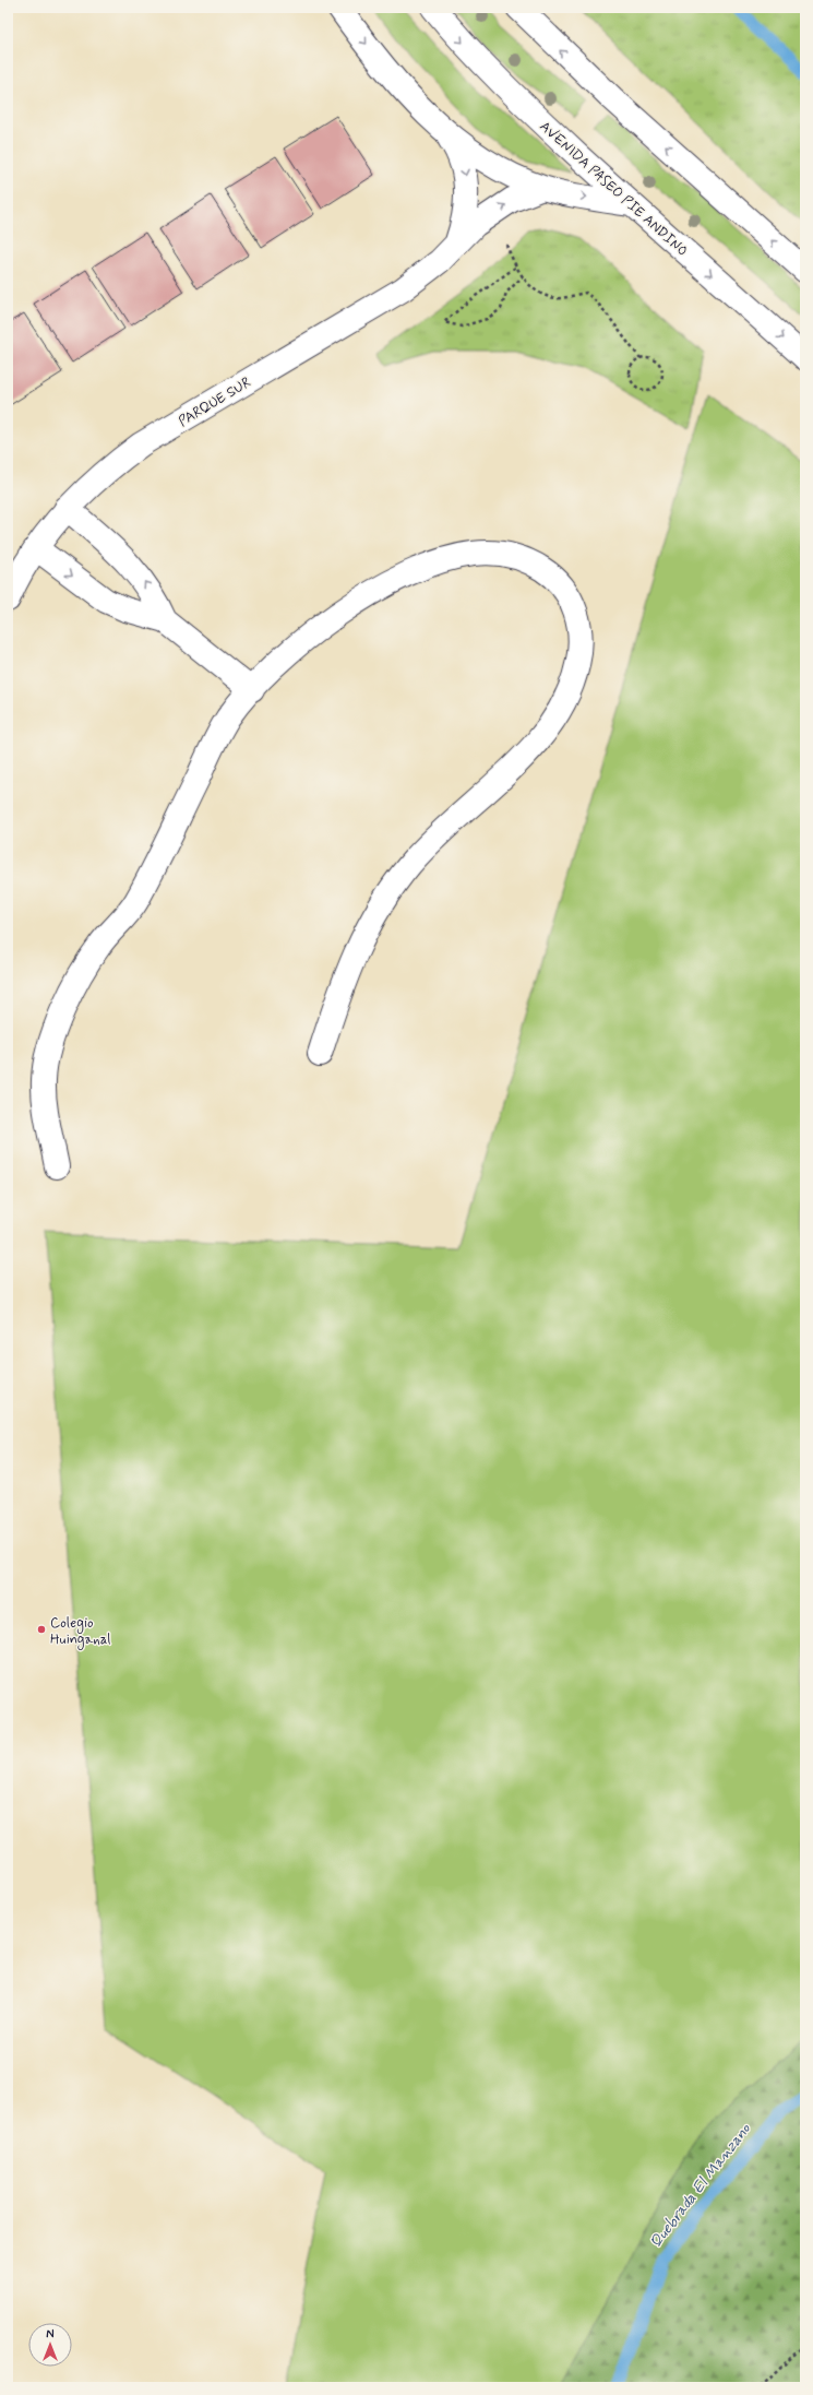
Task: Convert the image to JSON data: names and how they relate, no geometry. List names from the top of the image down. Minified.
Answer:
{"streets":{"street":["AVENIDA PASEO PIE ANDINO","PARQUE SUR"]},"water":["Quebrada El Manzano"],"places":["Colegio Huinganal"],"north":"top"}
